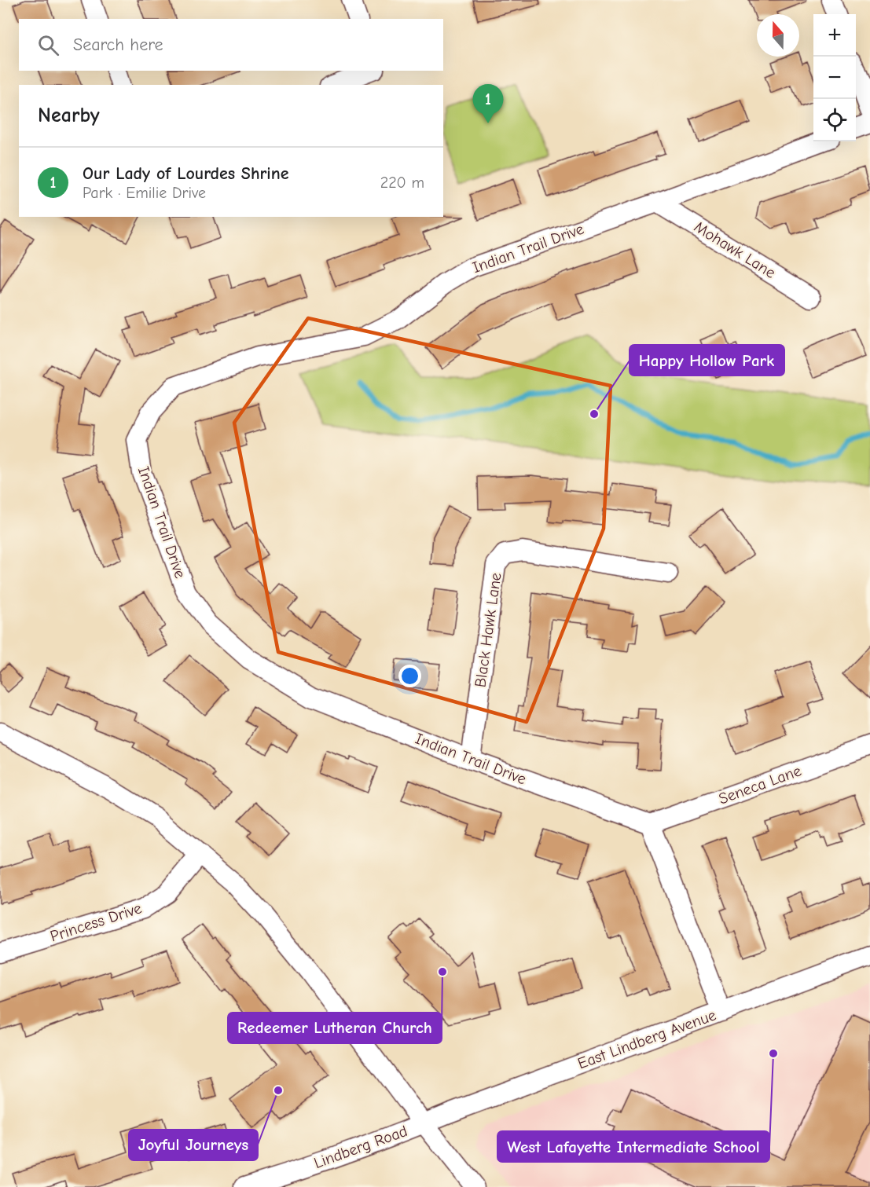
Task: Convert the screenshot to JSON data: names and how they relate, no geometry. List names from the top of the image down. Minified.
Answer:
{"streets":{"street":["Indian Trail Drive","Mohawk Lane","Black Hawk Lane","Seneca Lane","Princess Drive","East Lindberg Avenue","Lindberg Road"]},"crossings":[["Indian Trail Drive","Mohawk Lane"],["Indian Trail Drive","Black Hawk Lane"],["Indian Trail Drive","Seneca Lane"],["East Lindberg Avenue","Lindberg Road"]],"places":["Happy Hollow Park","Redeemer Lutheran Church","West Lafayette Intermediate School","Joyful Journeys"],"north":"top","page":{"map_buttons":["+","−"],"search":"Search here","pins":"1","heading":"Nearby","list":[{"mark":"1","name":"Our Lady of Lourdes Shrine","note":"Park · Emilie Drive","value":"220 m"}]}}
